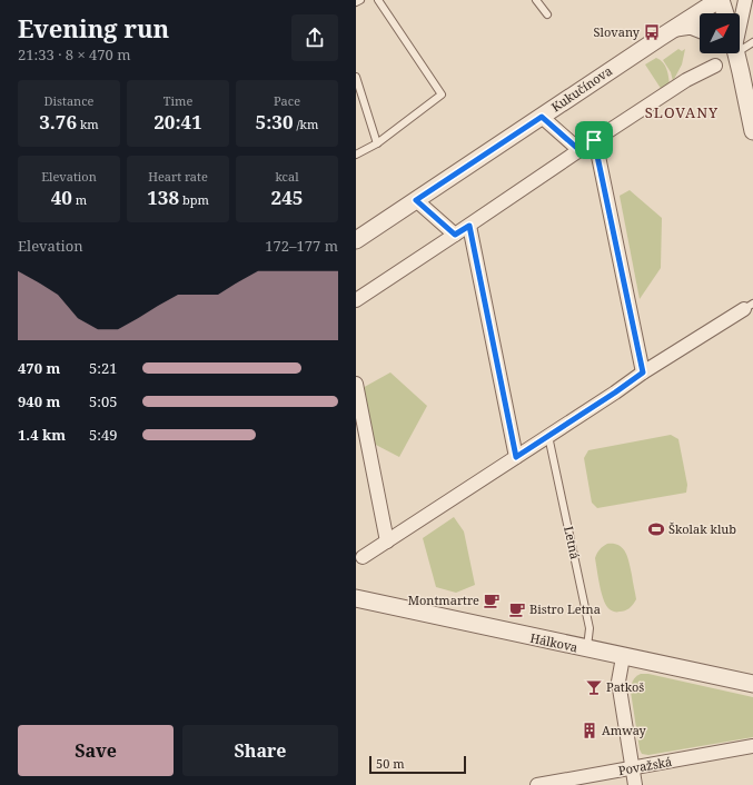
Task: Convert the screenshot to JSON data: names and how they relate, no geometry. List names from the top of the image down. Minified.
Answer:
{"streets":{"street":["Kukučínova","Hálkova","Považská"],"lane":["Letná"]},"crossings":[["Letná","Hálkova"]],"districts":["SLOVANY"],"places":{"bus stop":["Slovany"],"sports":["Školak klub"],"cafe":["Montmartre","Bistro Letna"],"bar":["Patkoš"],"building":["Amway"]},"scale_bar":"50 m","north":"top right","page":{"heading":["Evening run","21:33 · 8 × 470 m"],"stats":[["Distance","3.76 km"],["Time","20:41"],["Pace","5:30 /km"],["Elevation","40 m"],["Heart rate","138 bpm"],["kcal","245"]],"chart":["Elevation","172–177 m"],"list":[{"name":"470 m","note":"5:21"},{"name":"940 m","note":"5:05"},{"name":"1.4 km","note":"5:49"}],"buttons":["Save","Share"],"scale":"50 m"}}
